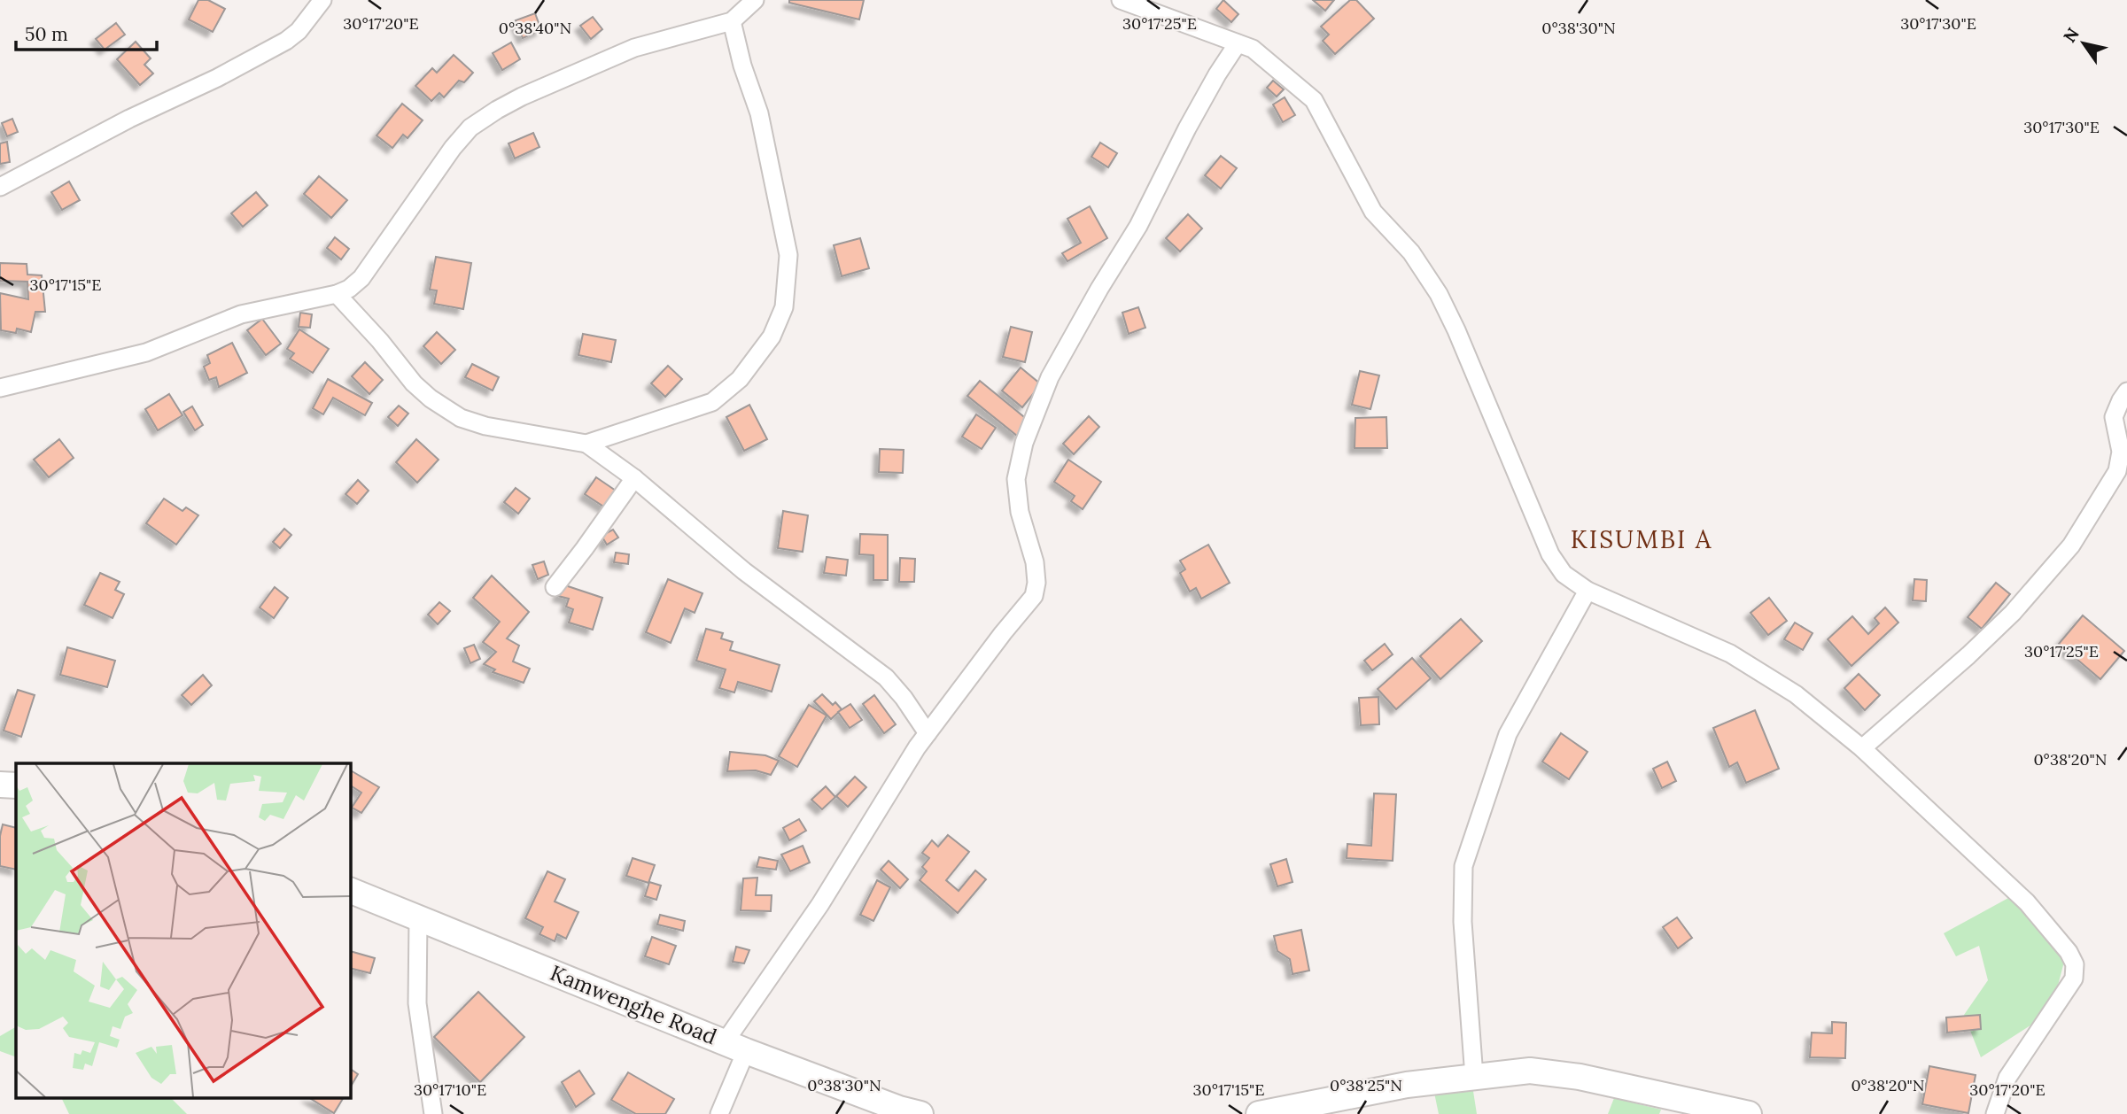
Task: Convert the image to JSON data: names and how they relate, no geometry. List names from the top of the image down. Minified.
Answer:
{"streets":{"main road":["Kamwenghe Road"]},"districts":["KISUMBI A"],"scale_bar":"50 m","north":"top left","coordinates":["30°17'25\"E","30°17'30\"E","30°17'20\"E","0°38'40\"N","0°38'30\"N","30°17'15\"E","0°38'20\"N","0°38'25\"N","30°17'10\"E"]}
